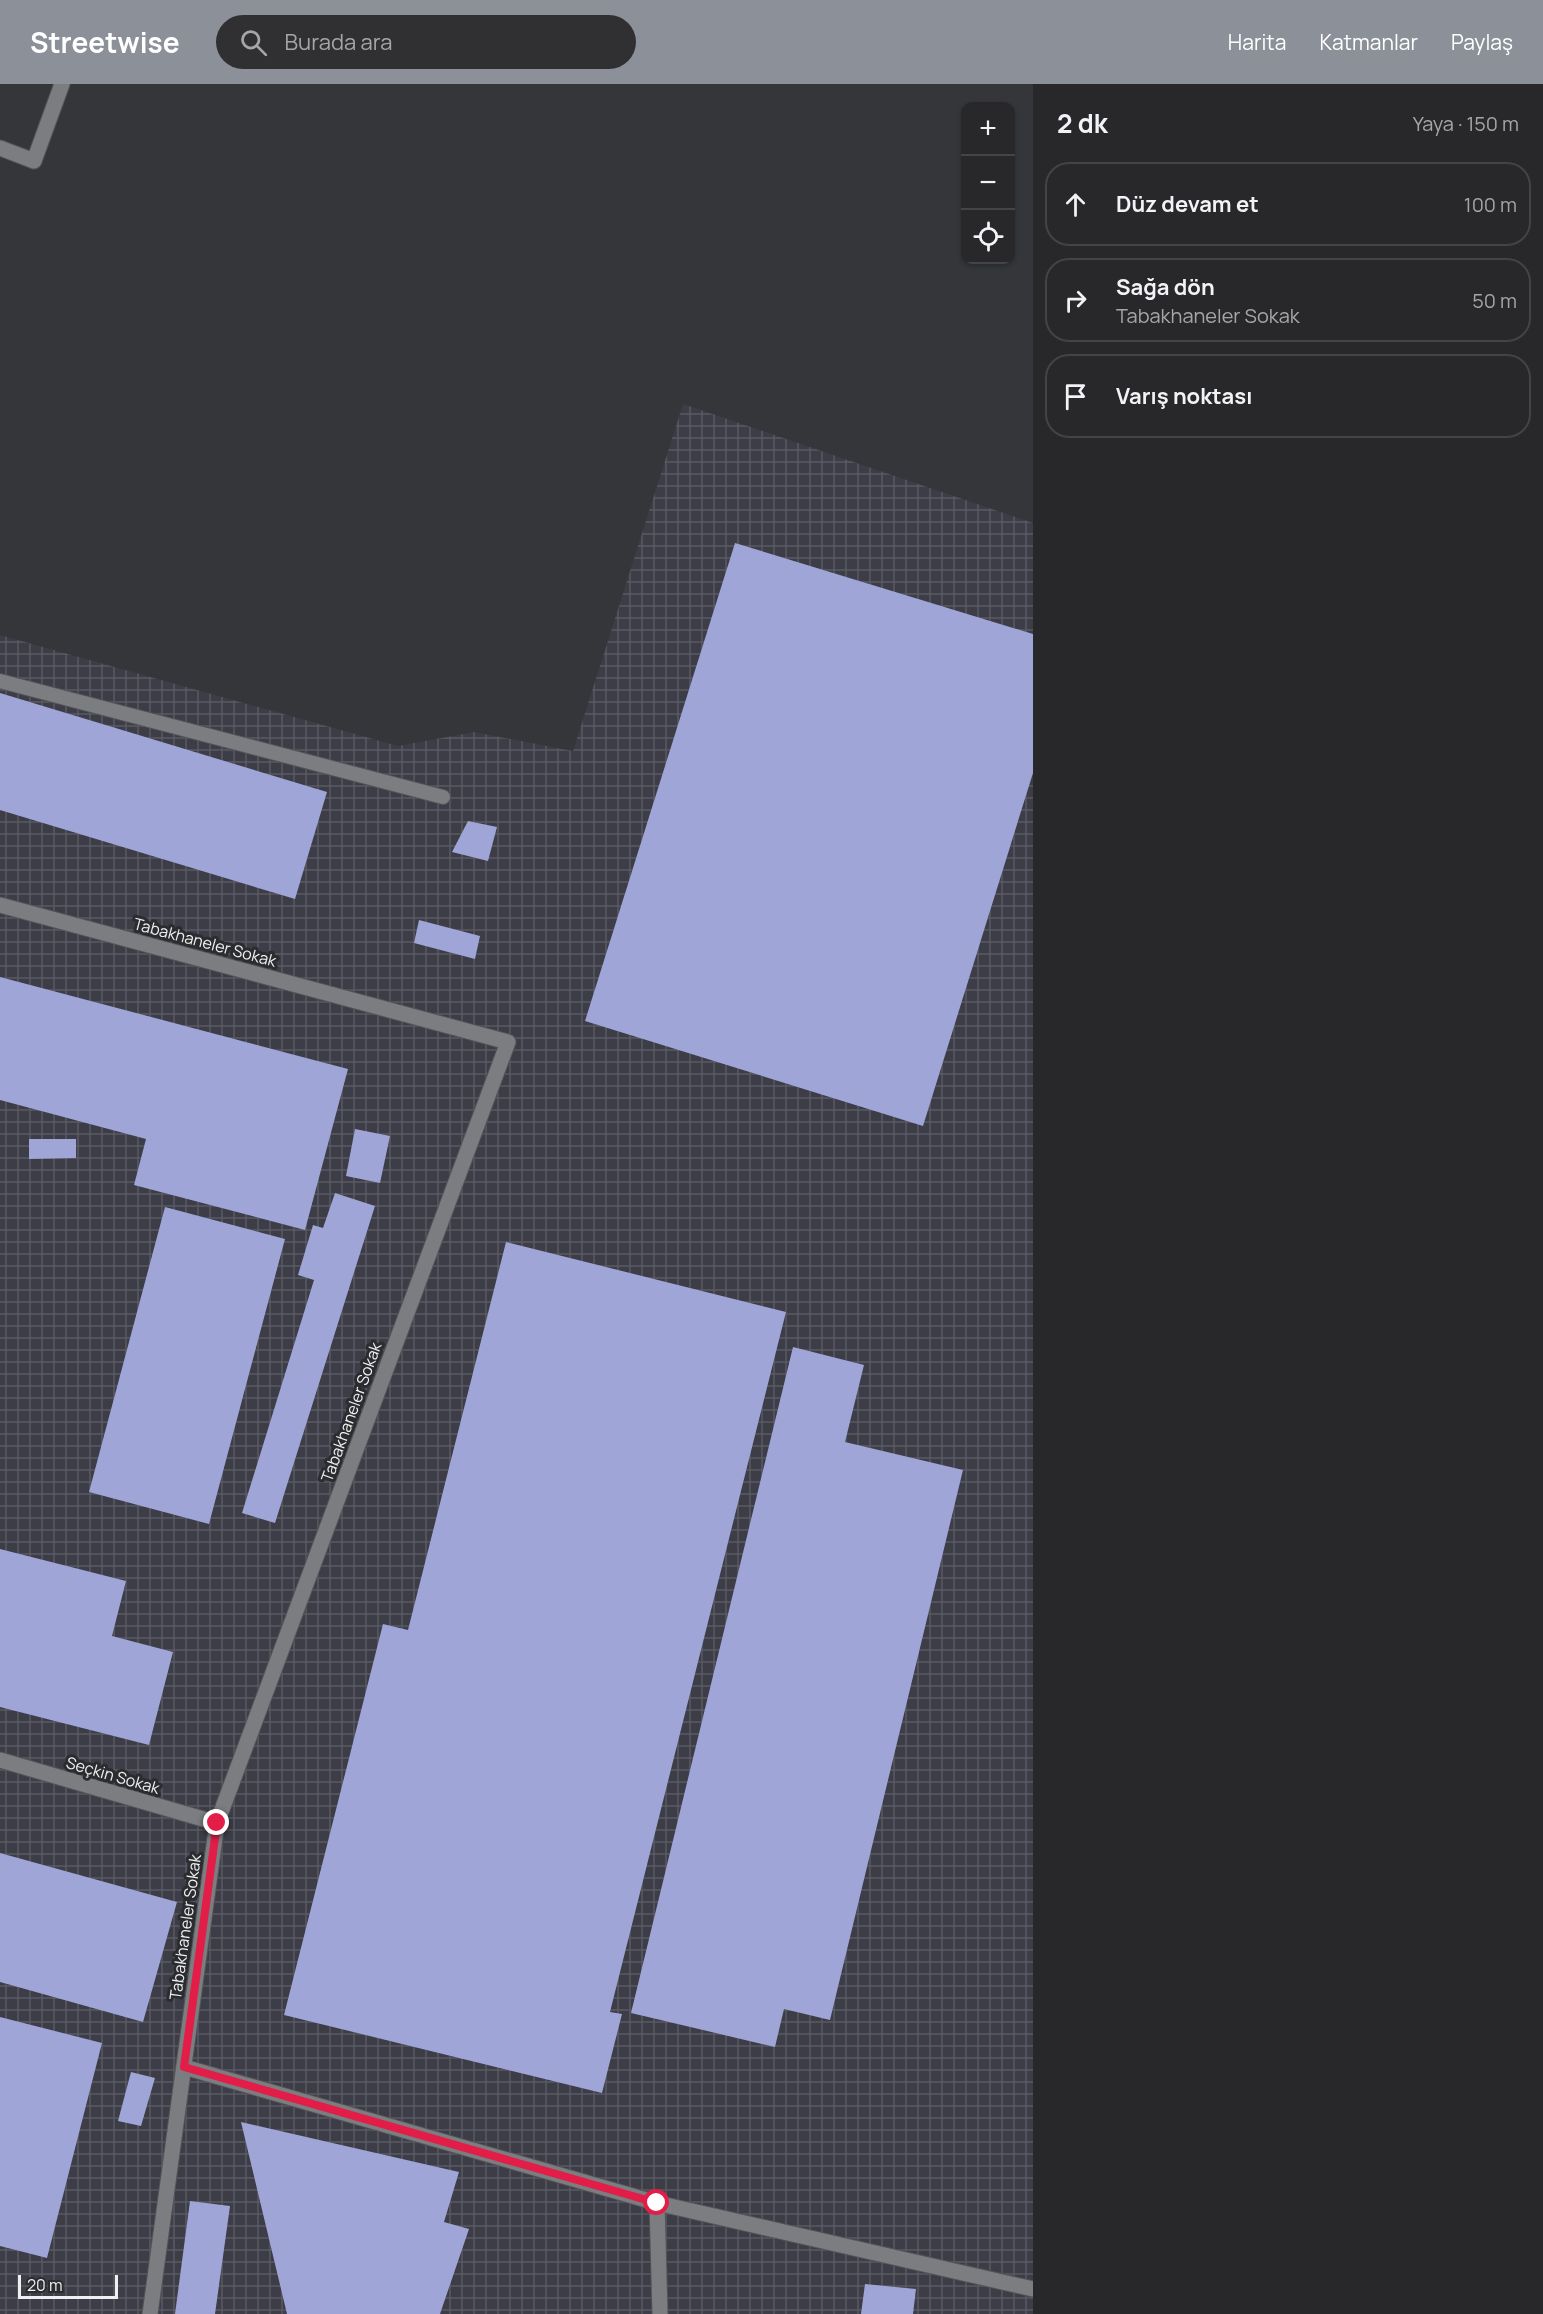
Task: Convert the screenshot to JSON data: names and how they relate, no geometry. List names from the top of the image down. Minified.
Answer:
{"streets":{"street":["Tabakhaneler Sokak","Seçkin Sokak"]},"crossings":[["Tabakhaneler Sokak","Seçkin Sokak"]],"scale_bar":"20 m","page":{"header":"Streetwise","search":"Burada ara","nav":["Harita","Katmanlar","Paylaş"],"heading":["2 dk","Yaya · 150 m"],"map_buttons":["+","−"],"list":[["Düz devam et","100 m"],["Sağa dön","Tabakhaneler Sokak","50 m"],"Varış noktası"],"scale":"20 m"}}
